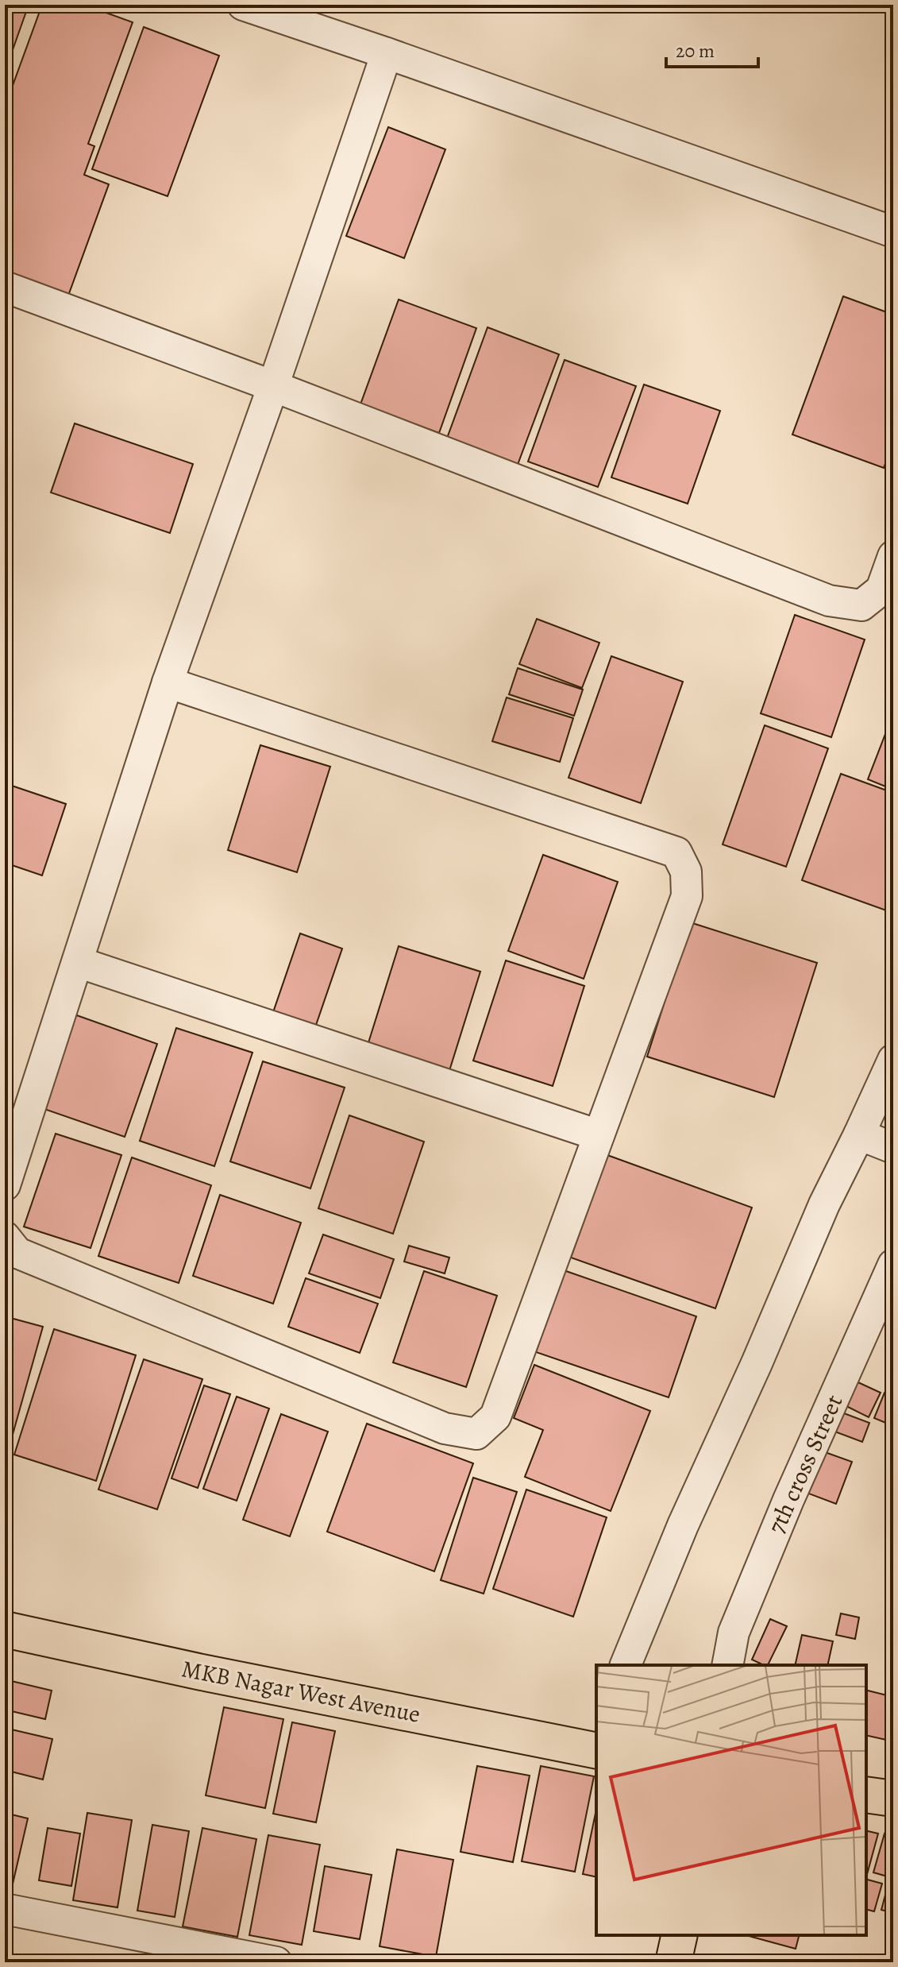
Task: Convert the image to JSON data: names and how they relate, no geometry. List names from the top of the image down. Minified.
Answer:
{"streets":{"main road":["MKB Nagar West Avenue"],"street":["7th cross Street"]},"scale_bar":"20 m"}
